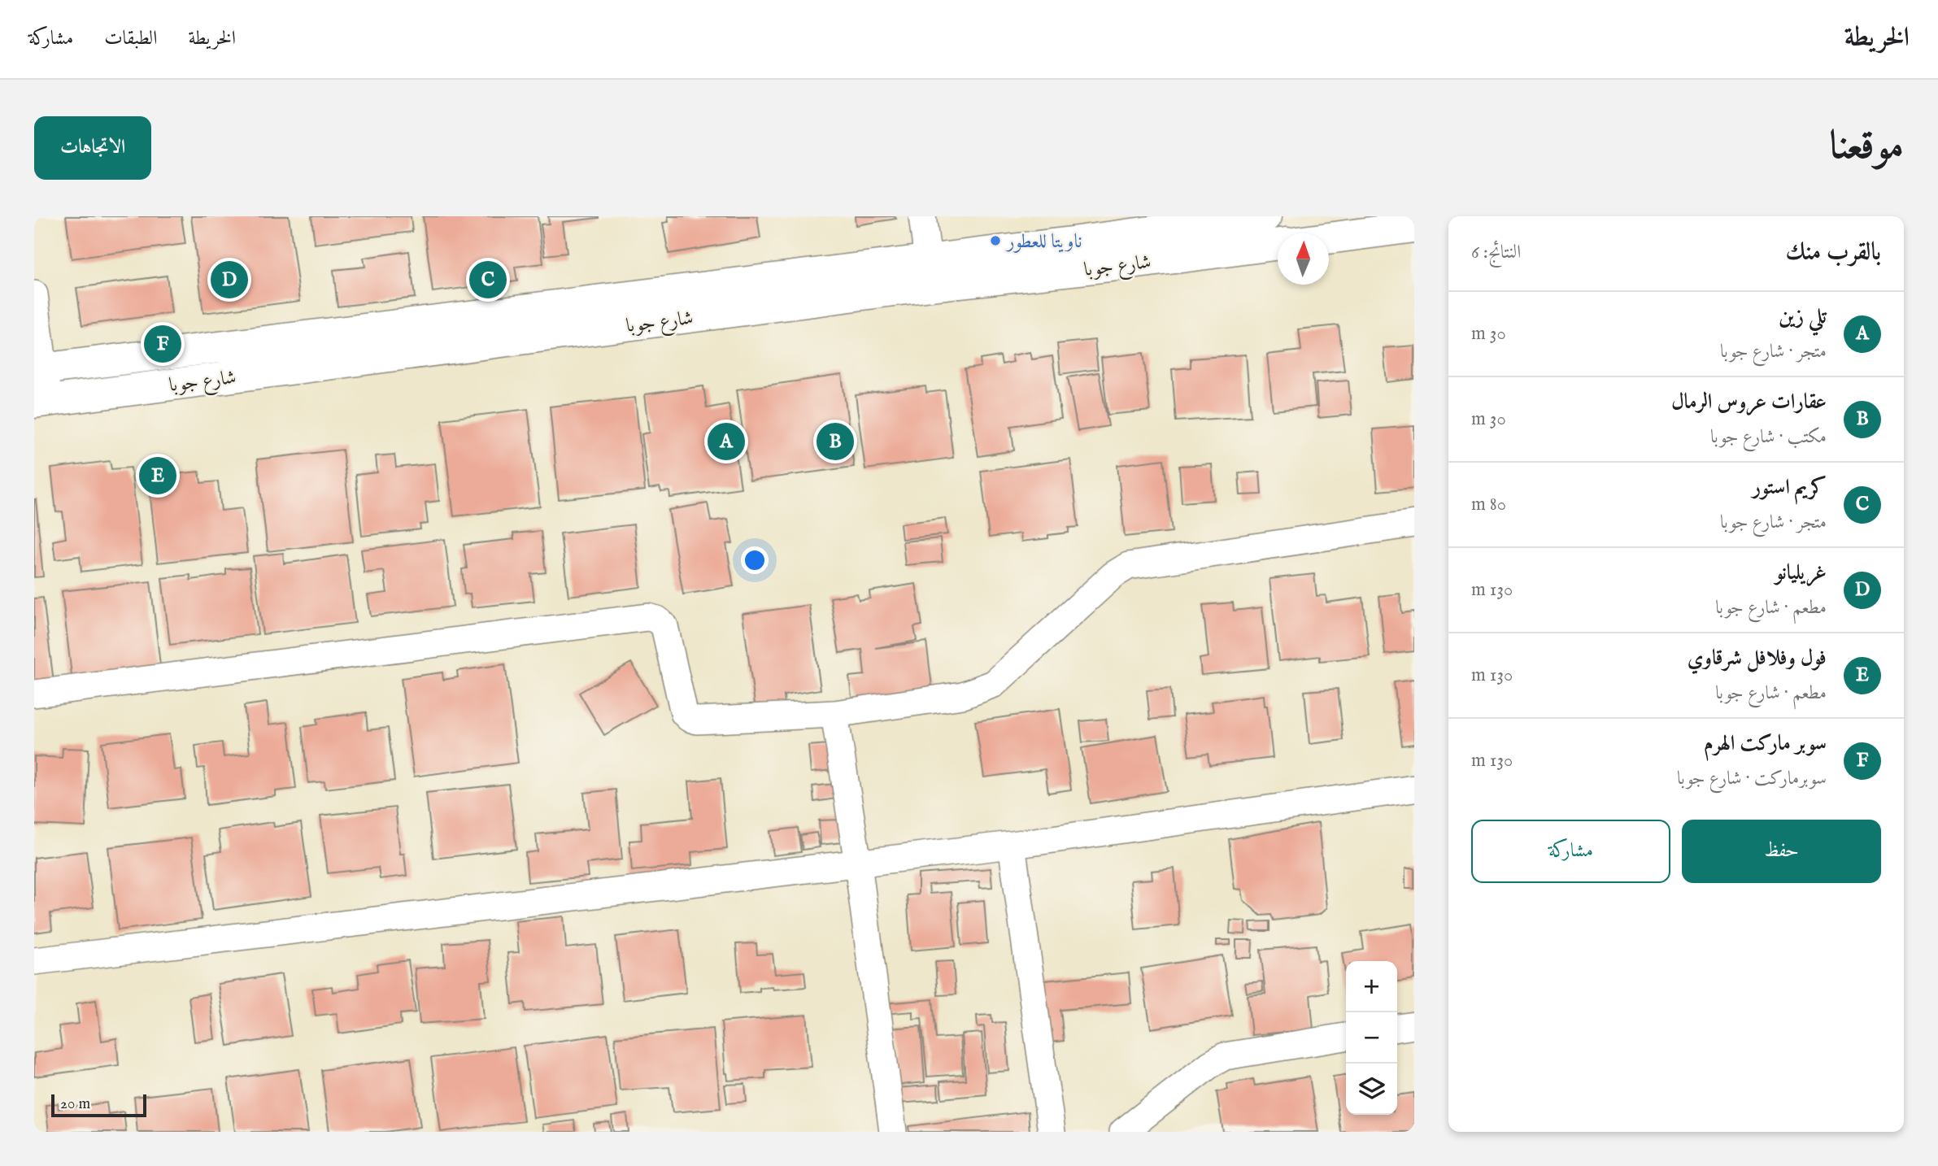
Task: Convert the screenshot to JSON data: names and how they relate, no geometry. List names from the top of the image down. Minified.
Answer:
{"streets":{"street":["شارع جوبا"]},"places":["ناويتا للعطور"],"scale_bar":"20 m","north":"top","page":{"header":"الخريطة","nav":["الخريطة","الطبقات","مشاركة"],"title":"موقعنا","buttons":["الاتجاهات",["حفظ","مشاركة"]],"heading":["بالقرب منك","النتائج: 6"],"pins":["C","D","F","A","B","E"],"list":[{"mark":"A","name":"تلي زين","note":"متجر · شارع جوبا","value":"30 m"},{"mark":"B","name":"عقارات عروس الرمال","note":"مكتب · شارع جوبا","value":"30 m"},{"mark":"C","name":"كريم استور","note":"متجر · شارع جوبا","value":"80 m"},{"mark":"D","name":"غريليانو","note":"مطعم · شارع جوبا","value":"130 m"},{"mark":"E","name":"فول وفلافل شرقاوي","note":"مطعم · شارع جوبا","value":"130 m"},{"mark":"F","name":"سوبر ماركت الهرم","note":"سوبرماركت · شارع جوبا","value":"130 m"}],"map_buttons":["+","−"],"scale":"20 m"}}
